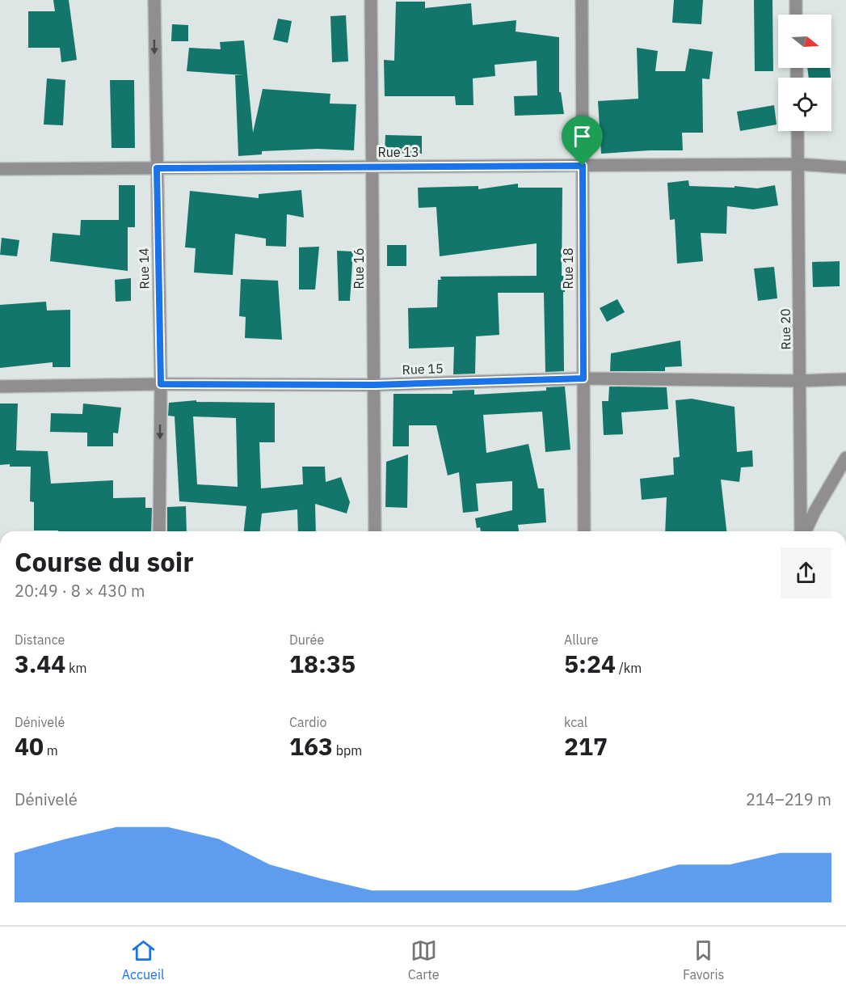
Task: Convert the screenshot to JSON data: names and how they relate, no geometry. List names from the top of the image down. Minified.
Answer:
{"streets":{"street":["Rue 13","Rue 14","Rue 16","Rue 18","Rue 20","Rue 15"]},"crossings":[["Rue 13","Rue 14"],["Rue 13","Rue 16"],["Rue 13","Rue 18"],["Rue 13","Rue 20"],["Rue 14","Rue 15"],["Rue 16","Rue 15"],["Rue 18","Rue 15"],["Rue 20","Rue 15"]],"one_way":["Rue 14"],"north":"right","page":{"heading":["Course du soir","20:49 · 8 × 430 m"],"stats":[["Distance","3.44 km"],["Durée","18:35"],["Allure","5:24 /km"],["Dénivelé","40 m"],["Cardio","163 bpm"],["kcal","217"]],"chart":["Dénivelé","214–219 m"],"tabs":["Accueil","Carte","Favoris"]}}
